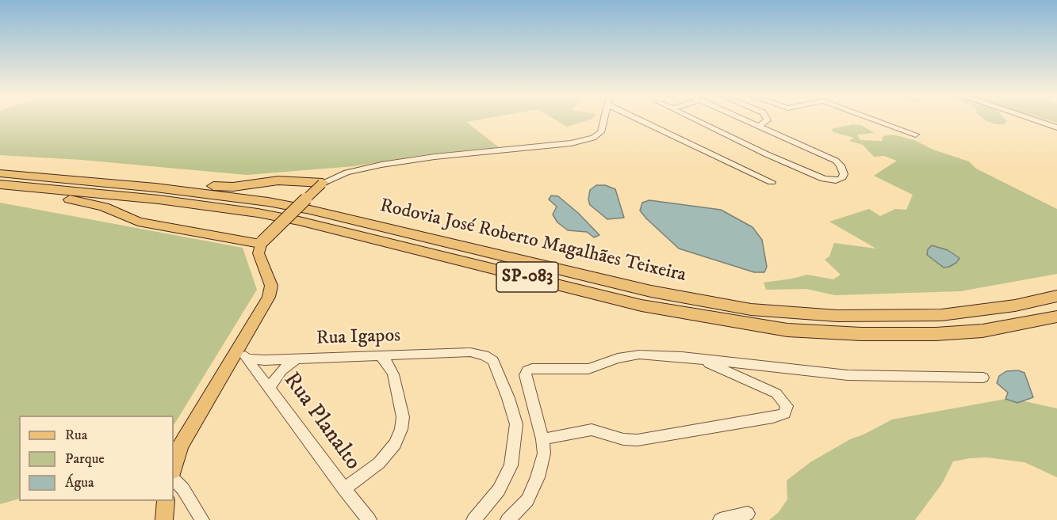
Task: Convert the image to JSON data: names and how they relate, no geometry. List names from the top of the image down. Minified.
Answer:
{"streets":{"highway":["Rodovia José Roberto Magalhães Teixeira","SP-083"],"street":["Rua Igapos","Rua Planalto"]},"crossings":[["Rua Igapos","Rua Planalto"]],"legend":["Rua","Parque","Água"]}
